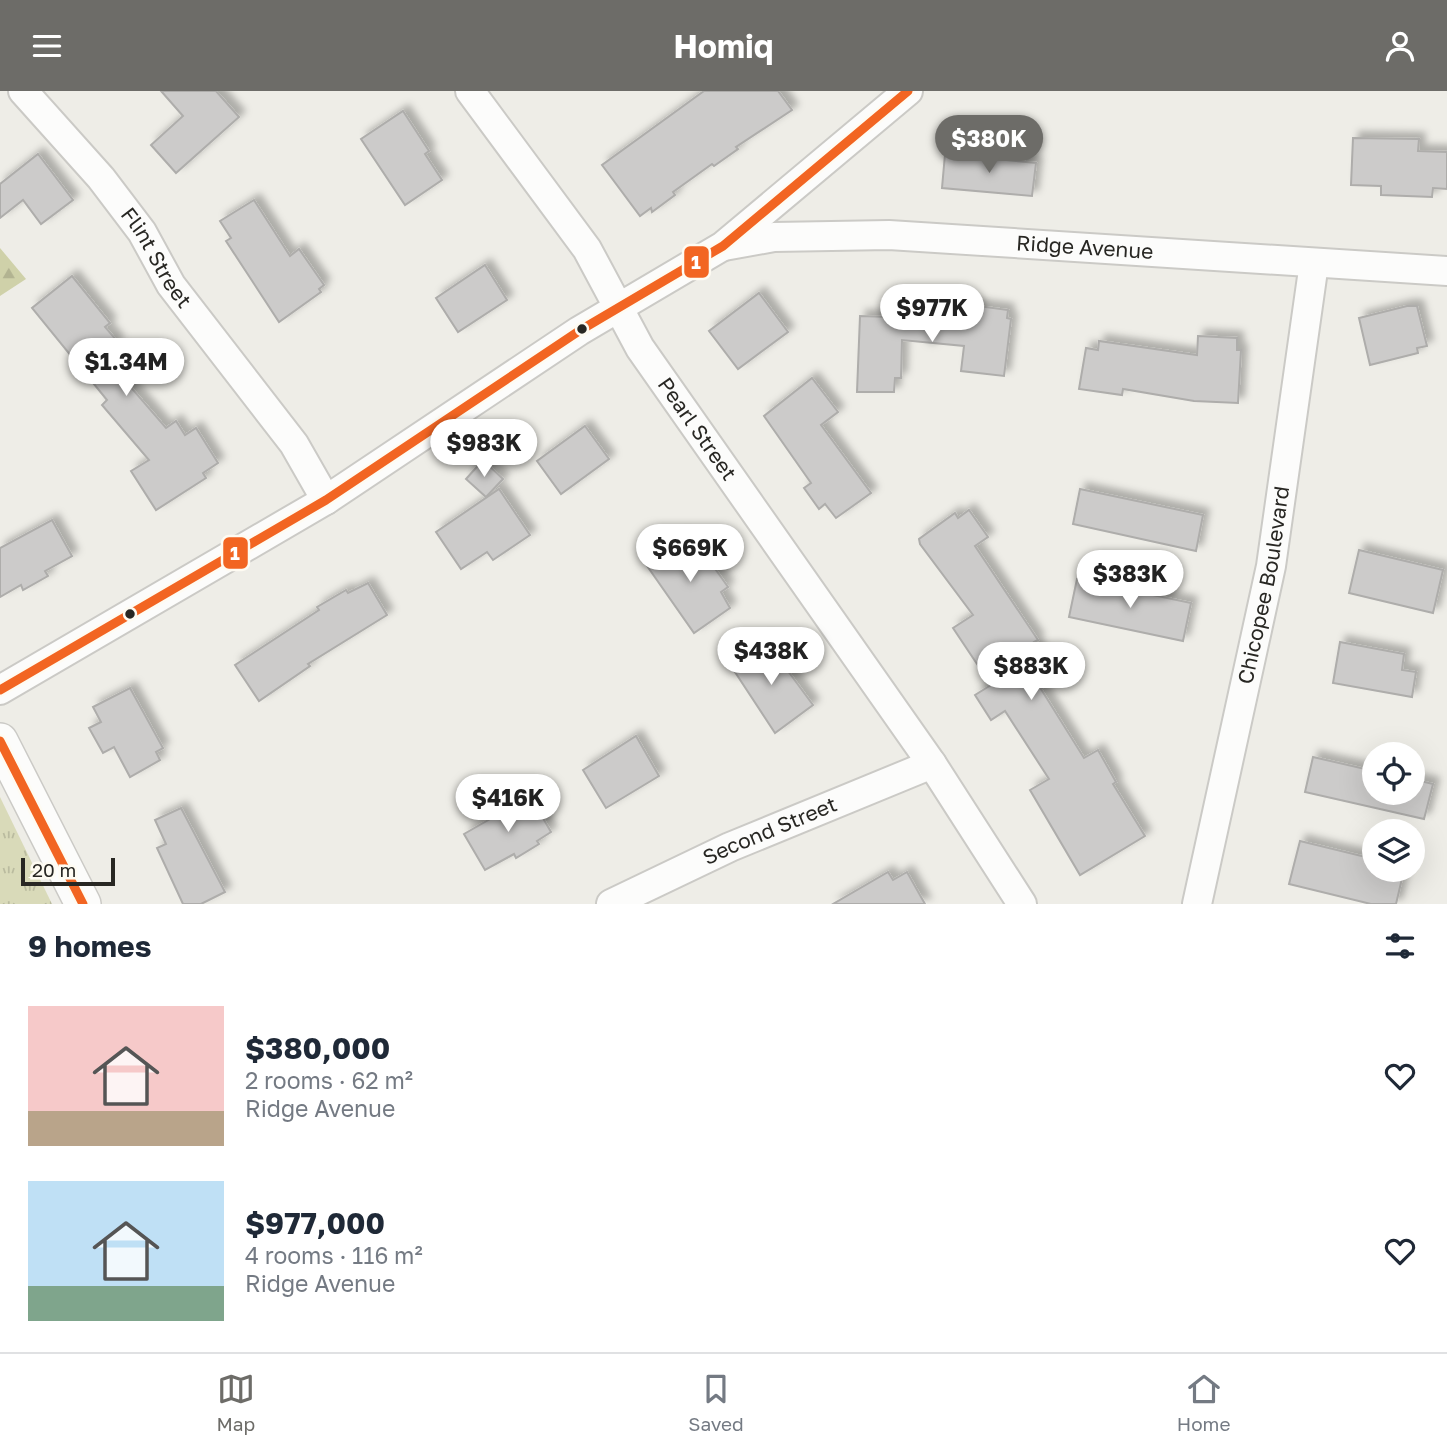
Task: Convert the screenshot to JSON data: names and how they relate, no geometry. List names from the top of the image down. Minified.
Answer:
{"streets":{"street":["Ridge Avenue","Flint Street","Pearl Street","Chicopee Boulevard","Second Street"]},"crossings":[["Ridge Avenue","Chicopee Boulevard"],["Pearl Street","Second Street"]],"lines":["transit line 1"],"scale_bar":"20 m","page":{"header":"Homiq","price":["$380K","$977K","$1.34M","$983K","$669K","$383K","$438K","$883K","$416K"],"scale":"20 m","heading":"9 homes","list":[{"name":"$380,000","note":"2 rooms · 62 m² · Ridge Avenue"},{"name":"$977,000","note":"4 rooms · 116 m² · Ridge Avenue"}],"tabs":["Map","Saved","Home"]}}
